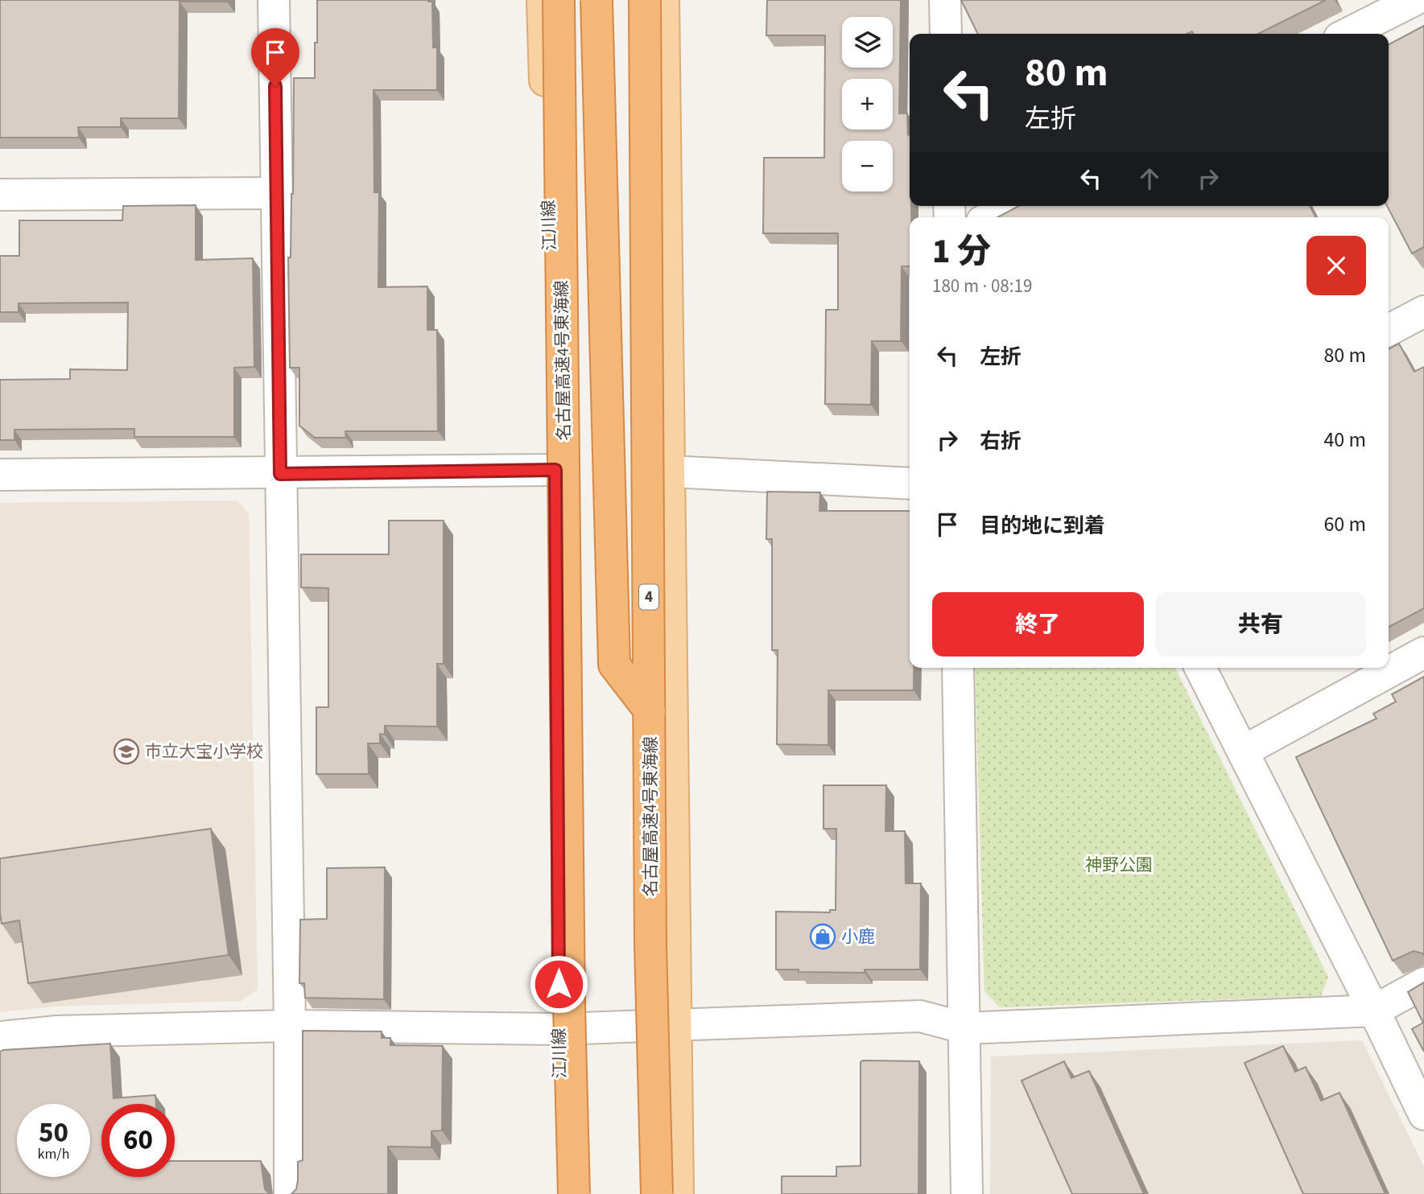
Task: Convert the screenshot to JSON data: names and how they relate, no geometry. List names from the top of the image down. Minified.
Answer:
{"streets":{"highway":["名古屋高速4号東海線","4"],"main road":["江川線"]},"parks":["神野公園"],"places":{"school or university":["市立大宝小学校"],"shop":["小鹿"]},"page":{"map_buttons":["+","−"],"turn":["80 m","左折"],"heading":["1 分","180 m · 08:19"],"list":[{"name":"左折","value":"80 m"},{"name":"右折","value":"40 m"},{"name":"目的地に到着","value":"60 m"}],"buttons":["終了","共有"],"speed":"50 km/h","limit":"60"}}
